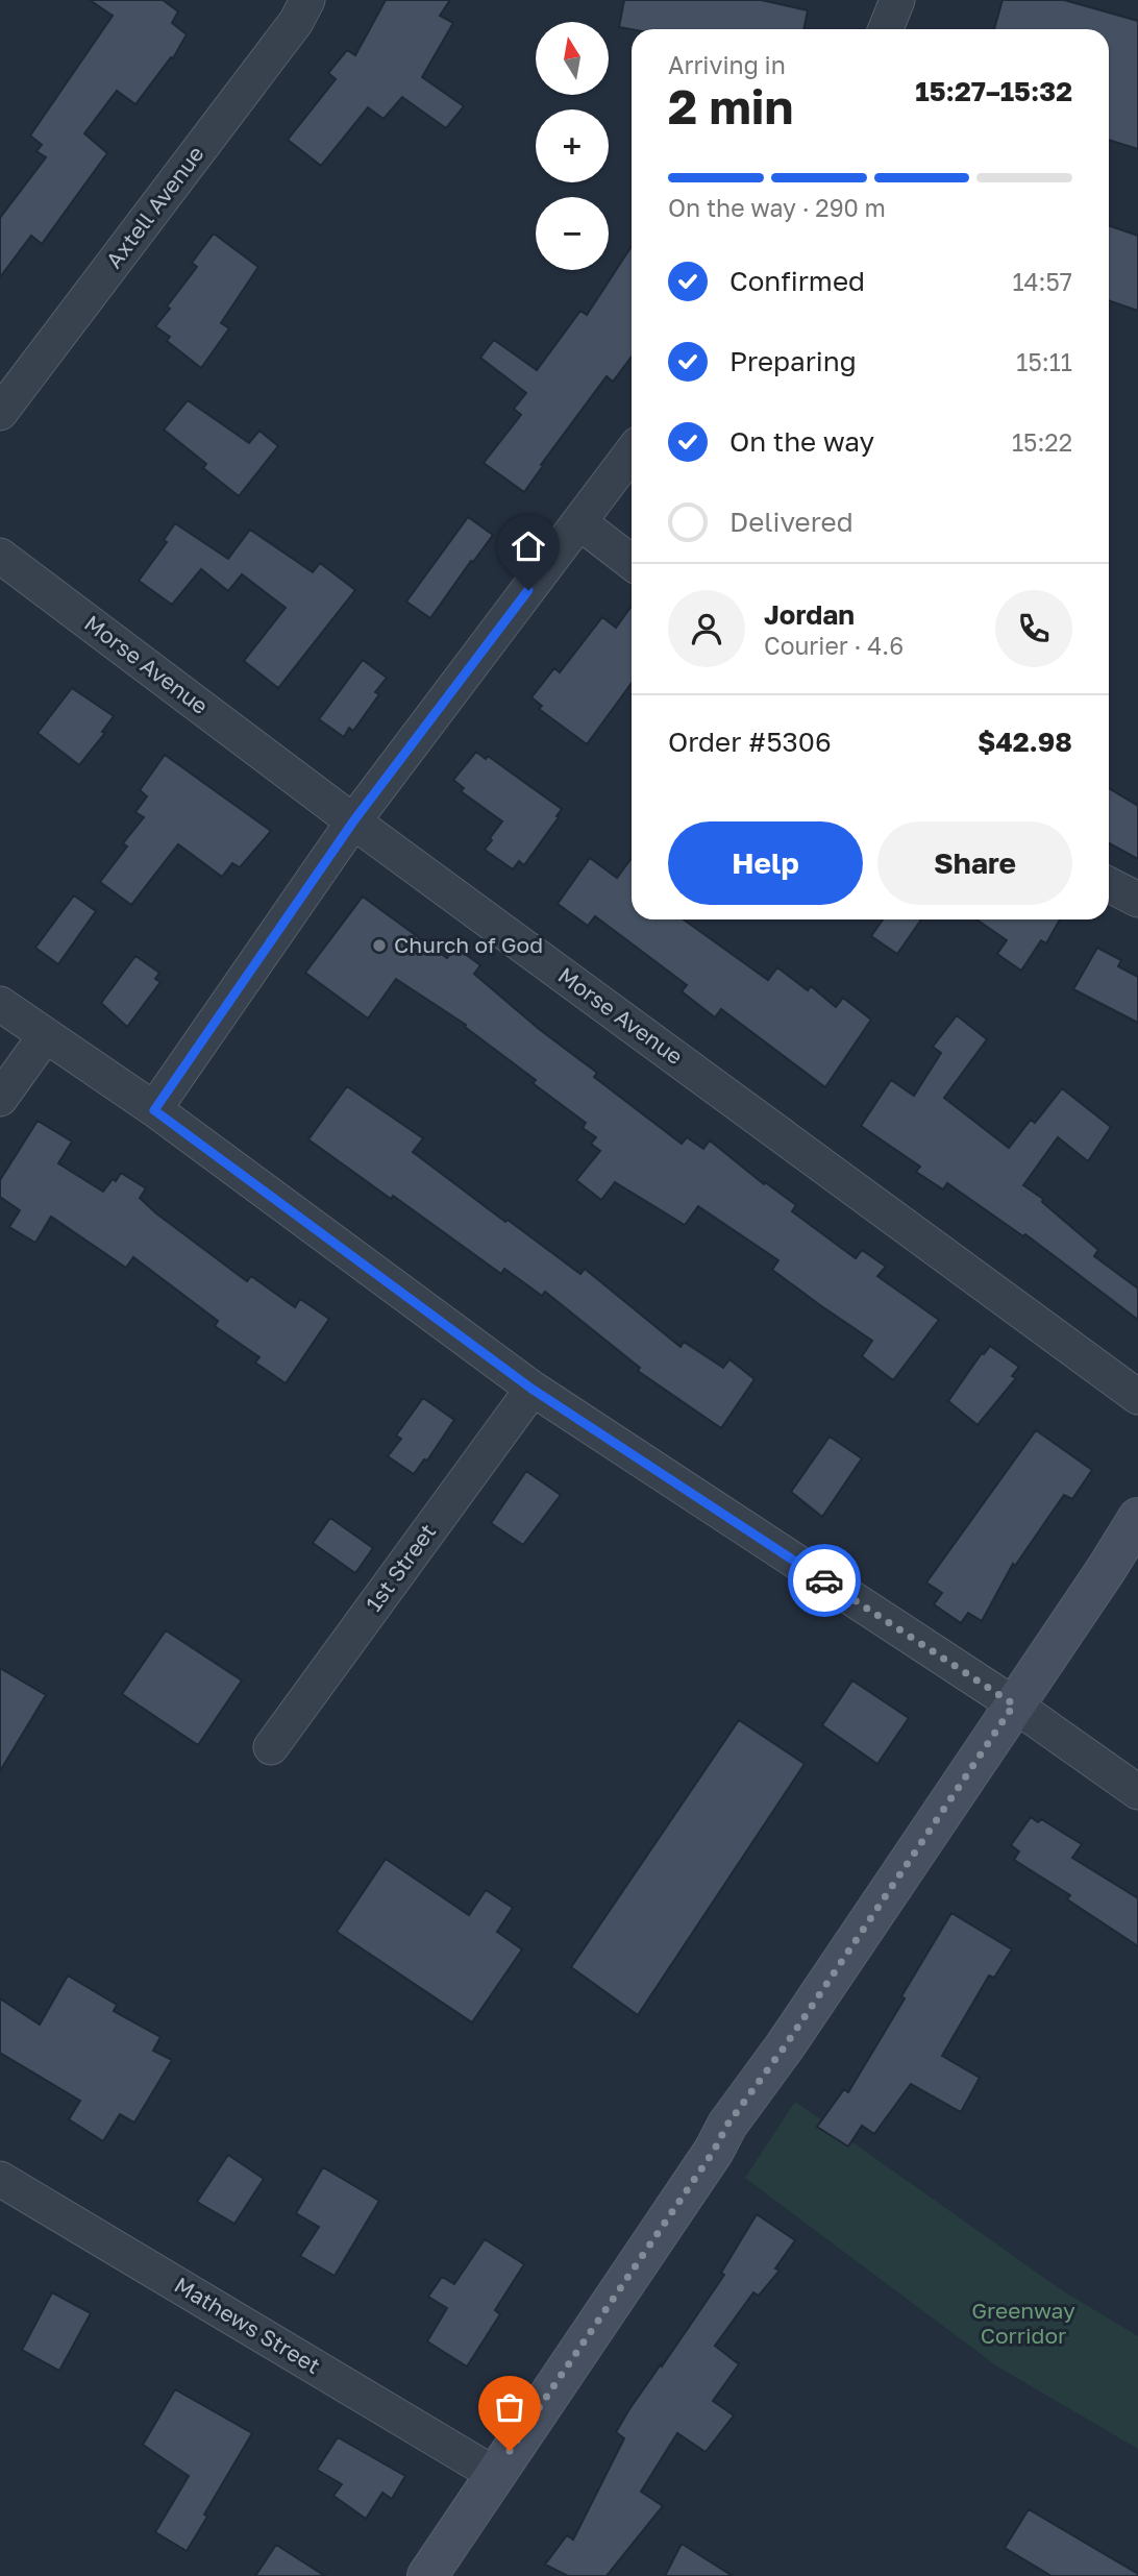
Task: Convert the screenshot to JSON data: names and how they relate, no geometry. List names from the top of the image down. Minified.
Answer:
{"streets":{"street":["Axtell Avenue","Morse Avenue","1st Street","Mathews Street"]},"parks":["Greenway Corridor"],"places":["Church of God"],"north":"top","page":{"map_buttons":["+","−"],"heading":["2 min","Arriving in","15:27–15:32"],"panel":["Jordan","Courier · 4.6","Order #5306","$42.98"],"bar":"On the way · 290 m","list":[["Confirmed","14:57"],["Preparing","15:11"],["On the way","15:22"],"Delivered"],"buttons":["Help","Share"]}}
